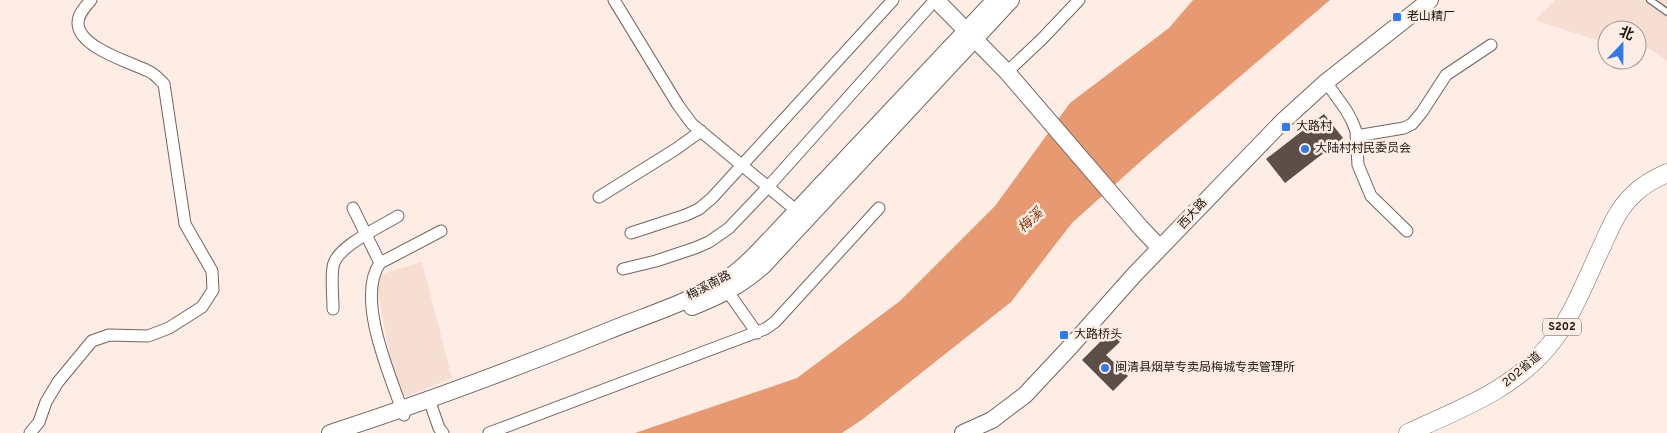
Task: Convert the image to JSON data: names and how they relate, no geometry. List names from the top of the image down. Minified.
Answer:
{"streets":{"main road":["西大路","梅溪南路","S202","202省道"]},"water":["梅溪"],"places":{"transit":["老山精厂","大路村","大路桥头"],"other":["大陆村村民委员会","闽清县烟草专卖局梅城专卖管理所"]},"north":"top"}
